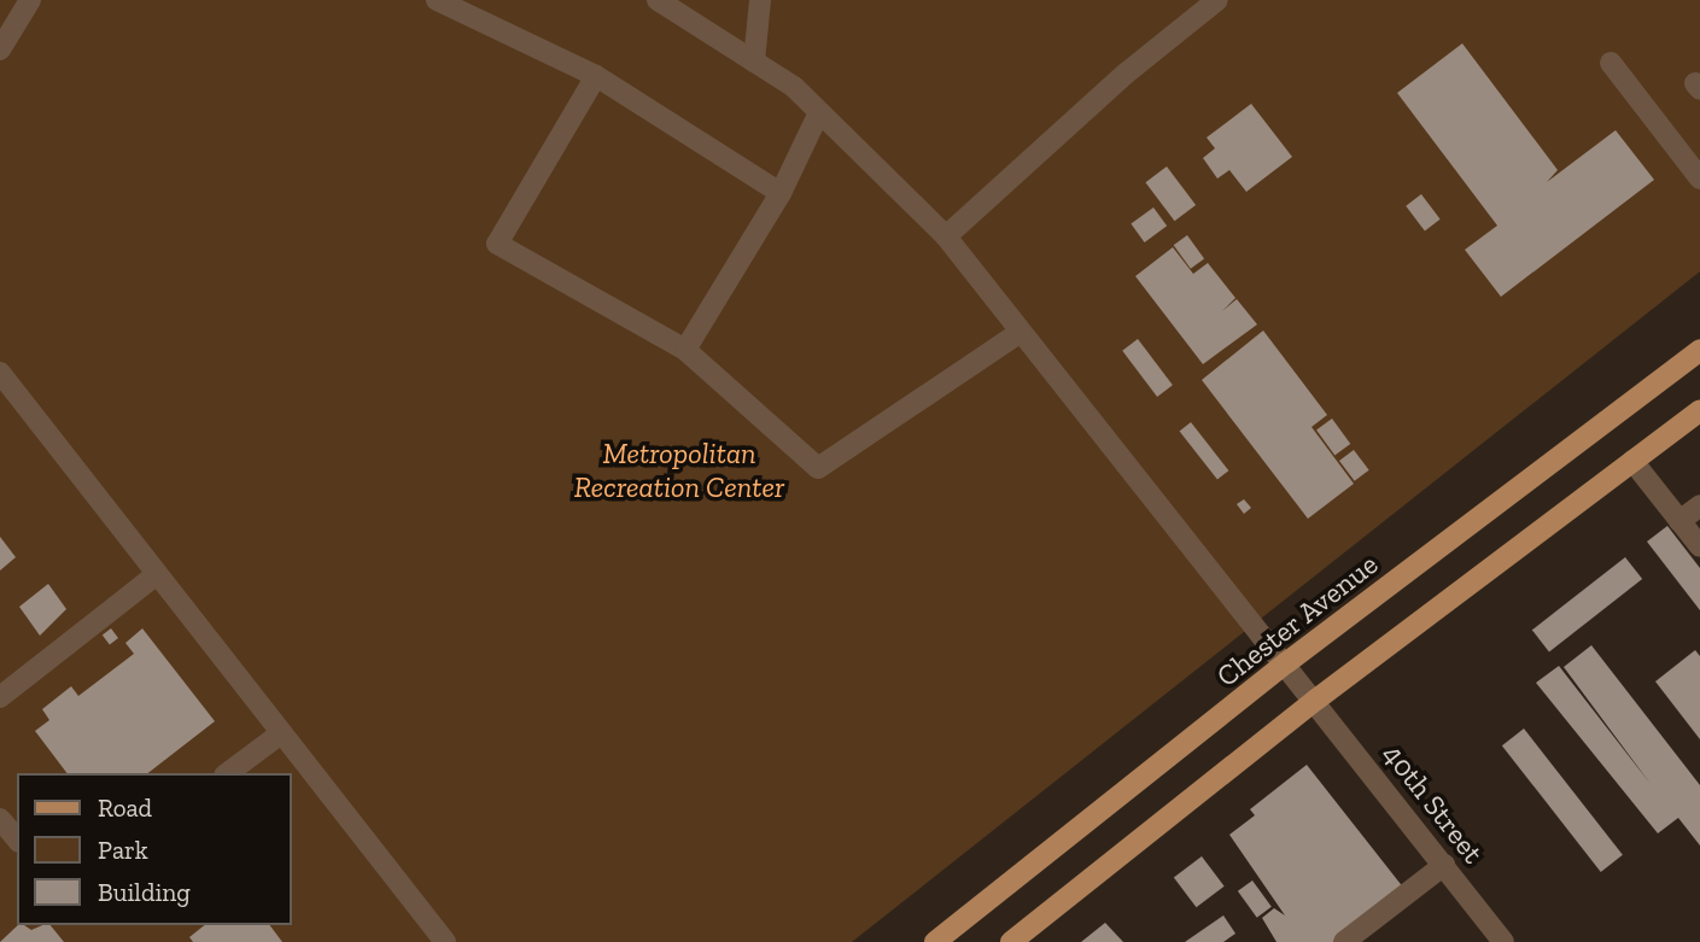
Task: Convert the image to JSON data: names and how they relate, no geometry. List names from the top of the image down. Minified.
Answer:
{"streets":{"main road":["Chester Avenue"],"street":["40th Street"]},"crossings":[["Chester Avenue","40th Street"]],"parks":["Metropolitan Recreation Center"],"legend":["Road","Park","Building"]}
